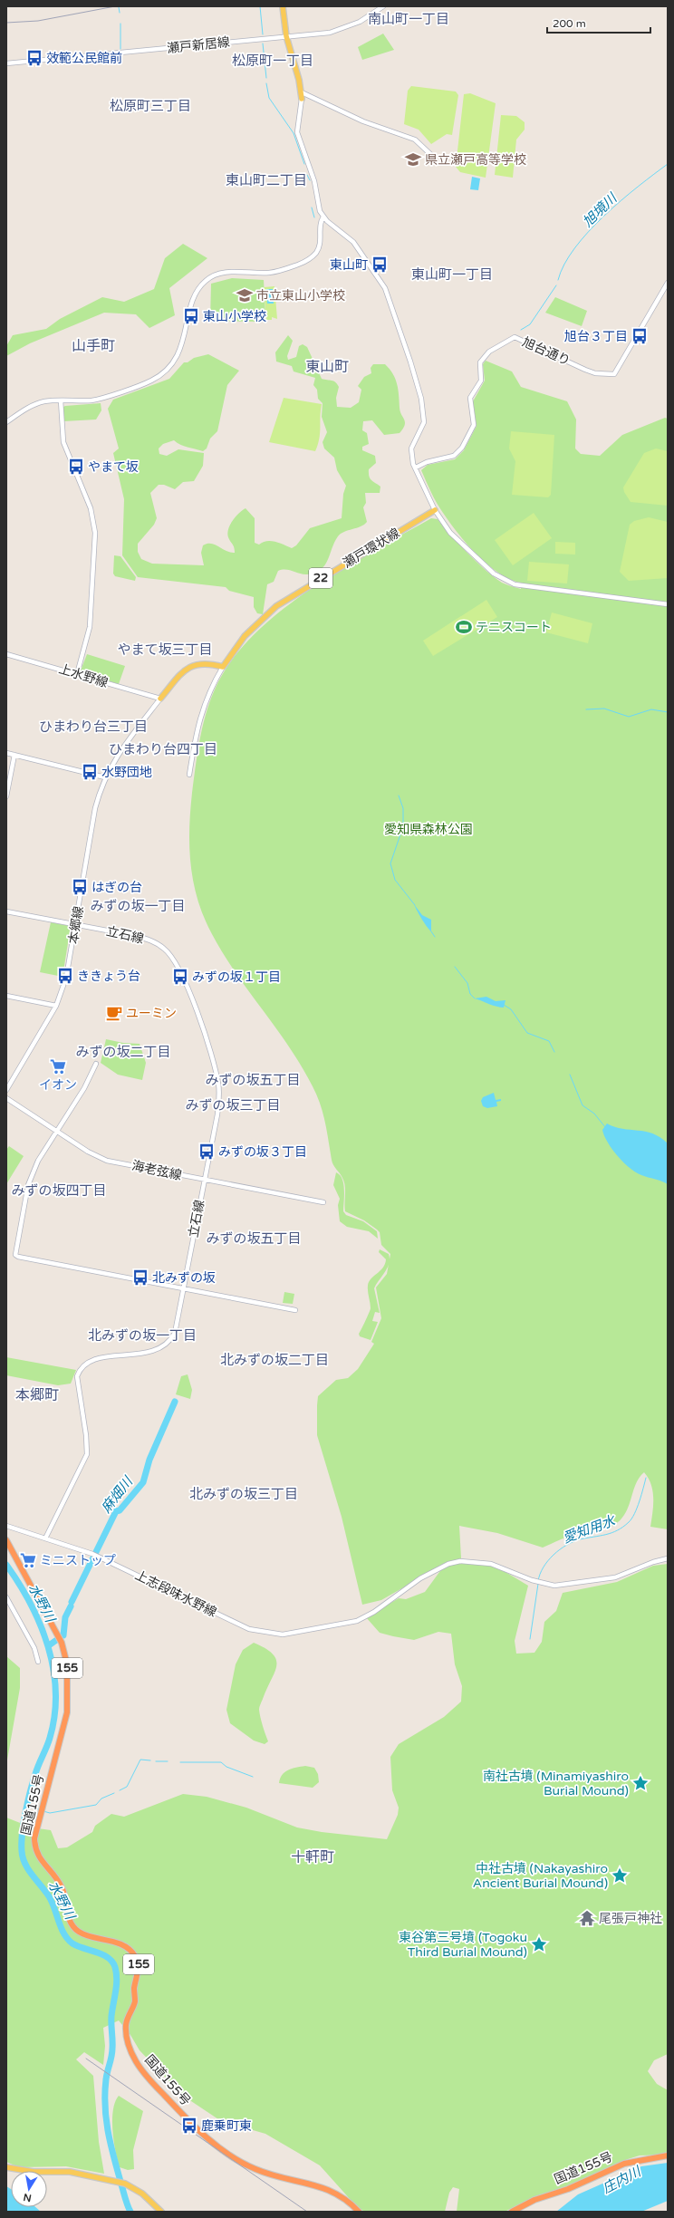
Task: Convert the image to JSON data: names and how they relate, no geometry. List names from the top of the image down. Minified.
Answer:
{"streets":{"highway":["155","国道155号"],"main road":["瀬戸環状線","22"],"street":["瀬戸新居線","旭台通り","上水野線","本郷線","立石線","海老弦線","上志段味水野線"]},"crossings":[["上水野線","本郷線"],["本郷線","立石線"],["立石線","海老弦線"],["立石線","上志段味水野線"]],"districts":["南山町一丁目","松原町一丁目","松原町三丁目","東山町二丁目","東山町一丁目","山手町","東山町","やまて坂三丁目","ひまわり台三丁目","ひまわり台四丁目","みずの坂一丁目","みずの坂二丁目","みずの坂五丁目","みずの坂三丁目","みずの坂四丁目","みずの坂五丁目","北みずの坂一丁目","北みずの坂二丁目","本郷町","北みずの坂三丁目","十軒町"],"water":["旭境川","麻畑川","愛知用水","水野川","庄内川"],"parks":["愛知県森林公園"],"places":{"bus stop":["效範公民館前","東山町","東山小学校","旭台３丁目","やまて坂","水野団地","はぎの台","ききょう台","みずの坂１丁目","みずの坂３丁目","北みずの坂","鹿乗町東"],"school or university":["県立瀬戸高等学校","市立東山小学校"],"sports":["テニスコート"],"cafe":["ユーミン"],"supermarket":["イオン","ミニストップ"],"place":["南社古墳 (Minamiyashiro Burial Mound)","中社古墳 (Nakayashiro Ancient Burial Mound)","東谷第三号墳 (Togoku Third Burial Mound)"],"temple":["尾張戸神社"]},"scale_bar":"200 m","north":"bottom"}
